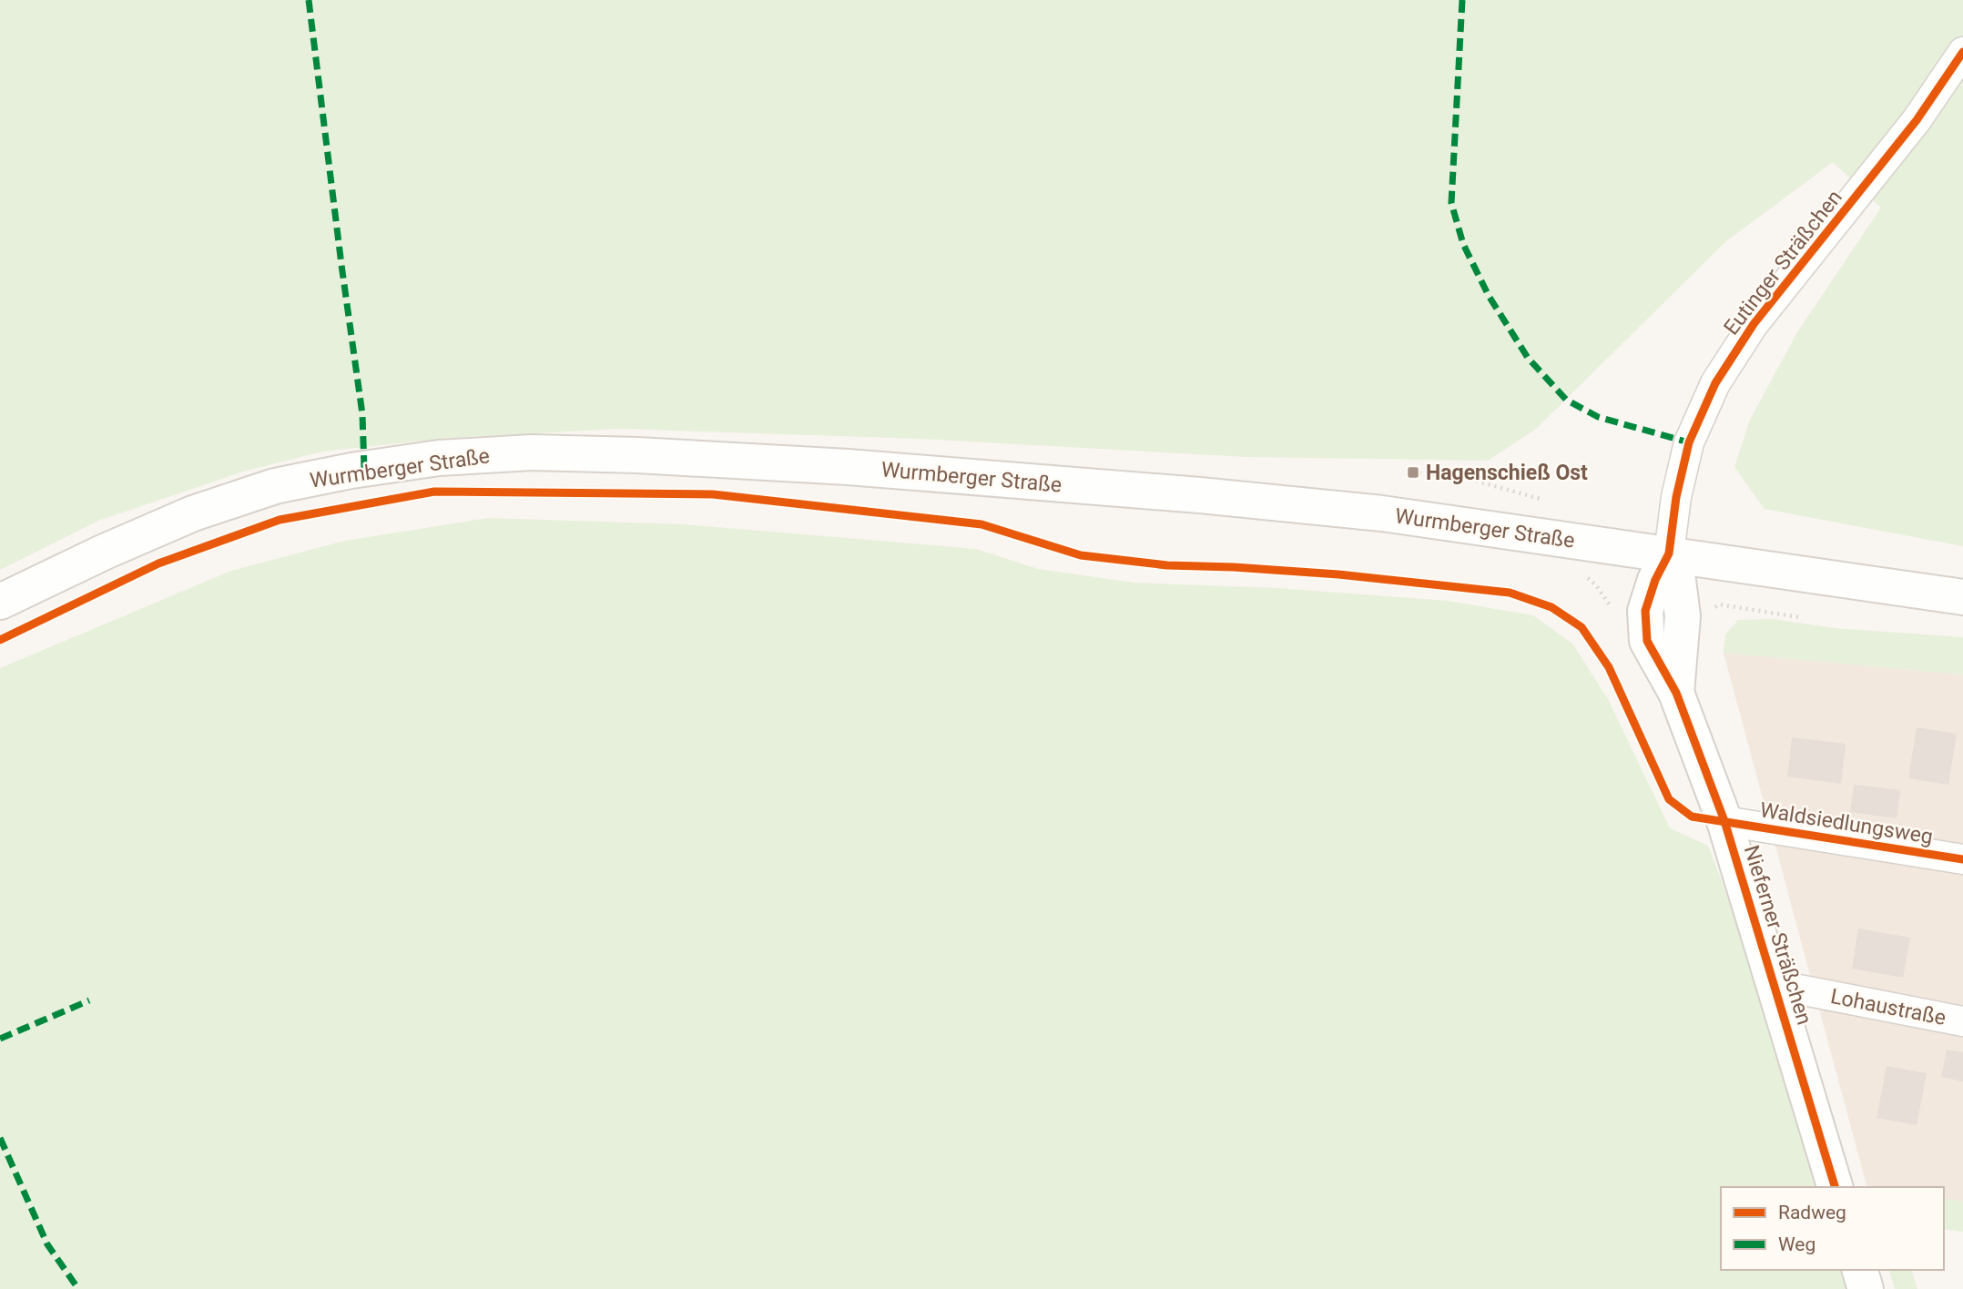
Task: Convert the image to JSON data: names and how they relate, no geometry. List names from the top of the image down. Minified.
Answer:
{"streets":{"main road":["Wurmberger Straße","Nieferner Sträßchen"],"street":["Eutinger Sträßchen","Waldsiedlungsweg","Lohaustraße"]},"crossings":[["Eutinger Sträßchen","Wurmberger Straße"],["Eutinger Sträßchen","Nieferner Sträßchen"],["Wurmberger Straße","Nieferner Sträßchen"],["Waldsiedlungsweg","Nieferner Sträßchen"],["Nieferner Sträßchen","Lohaustraße"]],"places":{"transit":["Hagenschieß Ost"]},"legend":["Radweg","Weg"]}
